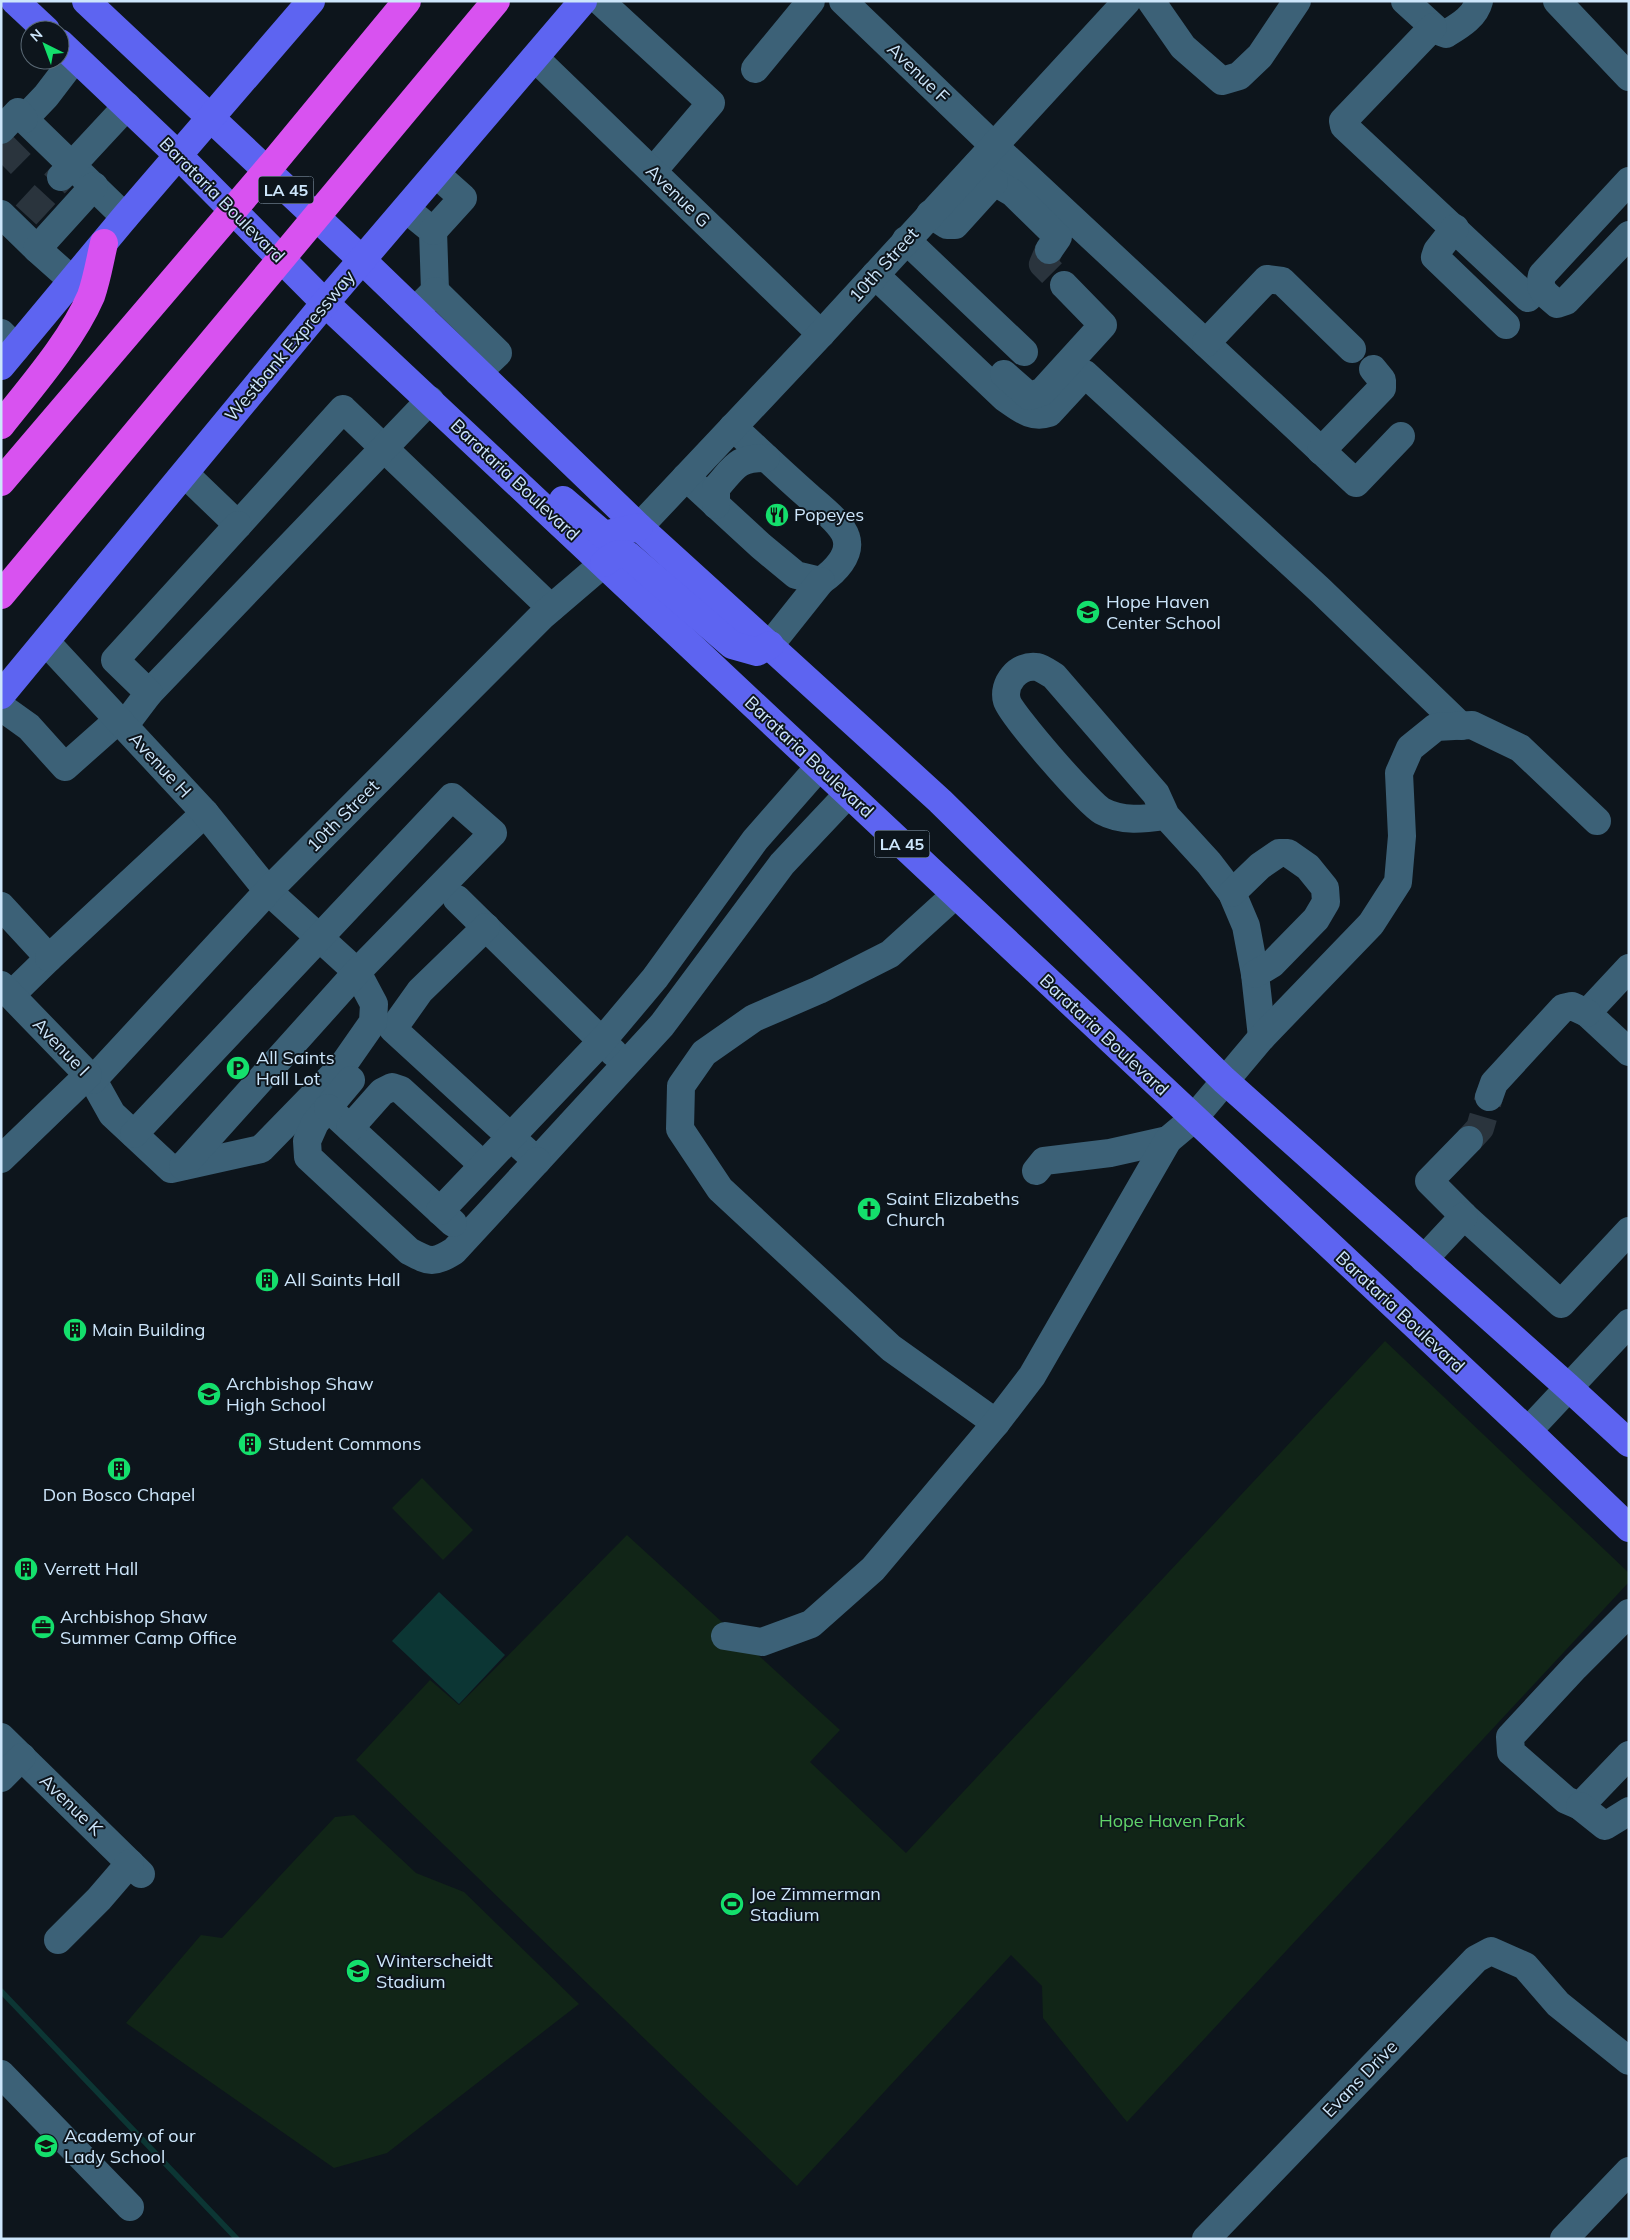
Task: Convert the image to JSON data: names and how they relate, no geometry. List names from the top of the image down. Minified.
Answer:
{"streets":{"main road":["LA 45","Barataria Boulevard","Westbank Expressway"],"street":["Avenue F","Avenue G","10th Street","Avenue H","Avenue I","Avenue K","Evans Drive"]},"crossings":[["Avenue F","10th Street"],["LA 45","10th Street"],["LA 45","Westbank Expressway"],["Avenue G","10th Street"],["Avenue G","Westbank Expressway"],["Barataria Boulevard","10th Street"],["Barataria Boulevard","Westbank Expressway"],["10th Street","Avenue H"],["10th Street","Avenue I"],["Westbank Expressway","Avenue H"]],"parks":["Hope Haven Park"],"places":{"restaurant":["Popeyes"],"school or university":["Hope Haven Center School","Archbishop Shaw High School","Winterscheidt Stadium","Academy of our Lady School"],"parking":["All Saints Hall Lot"],"church":["Saint Elizabeths Church"],"building":["All Saints Hall","Main Building","Student Commons","Don Bosco Chapel","Verrett Hall"],"office":["Archbishop Shaw Summer Camp Office"],"sports":["Joe Zimmerman Stadium"]},"north":"top left"}
